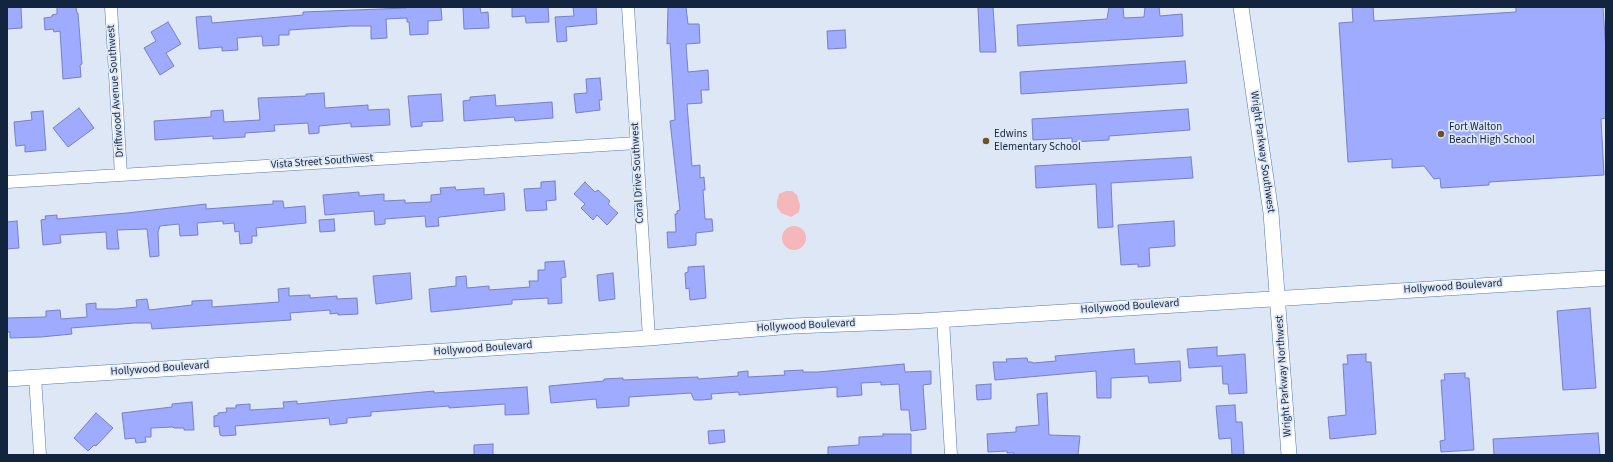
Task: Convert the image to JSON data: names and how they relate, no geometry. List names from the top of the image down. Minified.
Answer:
{"streets":{"street":["Driftwood Avenue Southwest","Wright Parkway Southwest","Vista Street Southwest","Coral Drive Southwest","Hollywood Boulevard","Wright Parkway Northwest"]},"crossings":[["Driftwood Avenue Southwest","Vista Street Southwest"],["Wright Parkway Southwest","Hollywood Boulevard"],["Wright Parkway Southwest","Wright Parkway Northwest"],["Vista Street Southwest","Coral Drive Southwest"],["Coral Drive Southwest","Hollywood Boulevard"],["Hollywood Boulevard","Wright Parkway Northwest"]],"places":["Fort Walton Beach High School","Edwins Elementary School"]}
